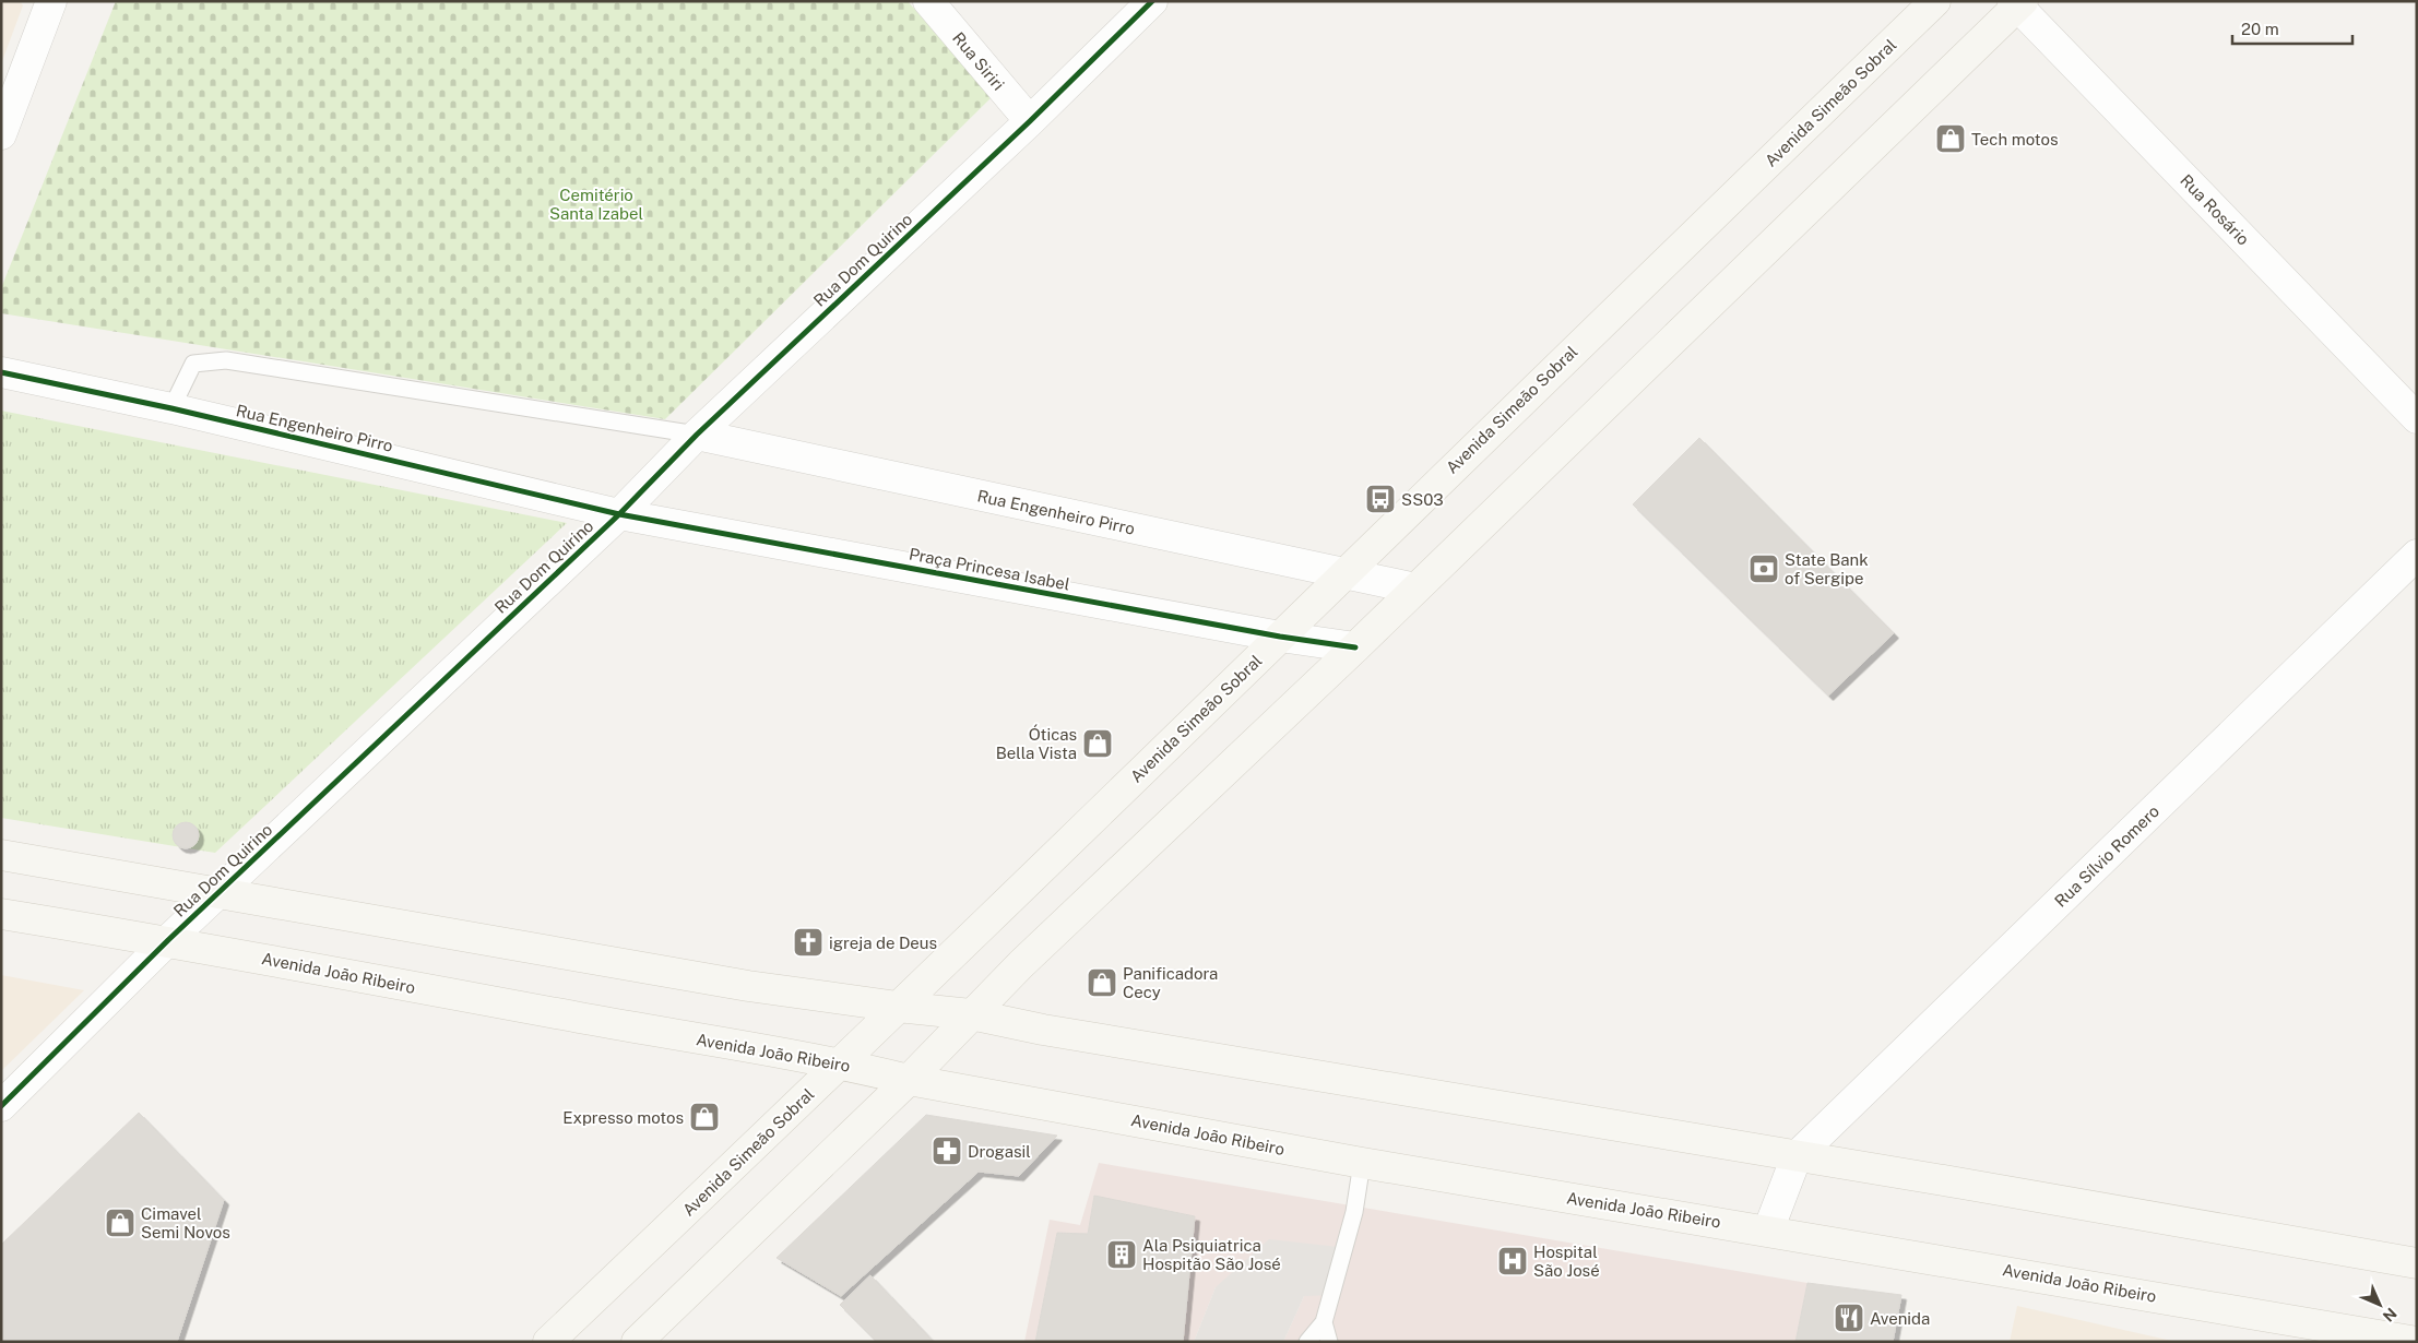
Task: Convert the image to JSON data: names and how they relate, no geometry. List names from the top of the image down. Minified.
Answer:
{"streets":{"main road":["Avenida Simeão Sobral","Avenida João Ribeiro"],"street":["Rua Siriri","Rua Rosário","Rua Dom Quirino","Rua Engenheiro Pirro","Praça Princesa Isabel","Rua Sílvio Romero"]},"crossings":[["Rua Siriri","Rua Dom Quirino"],["Avenida Simeão Sobral","Rua Engenheiro Pirro"],["Avenida Simeão Sobral","Praça Princesa Isabel"],["Avenida Simeão Sobral","Avenida João Ribeiro"],["Rua Dom Quirino","Rua Engenheiro Pirro"],["Rua Dom Quirino","Praça Princesa Isabel"],["Rua Dom Quirino","Avenida João Ribeiro"],["Rua Engenheiro Pirro","Praça Princesa Isabel"]],"parks":["Cemitério Santa Izabel"],"places":{"shop":["Tech motos","Óticas Bella Vista","Panificadora Cecy","Expresso motos","Cimavel Semi Novos"],"bus stop":["SS03"],"bank":["State Bank of Sergipe"],"church":["igreja de Deus"],"pharmacy":["Drogasil"],"building":["Ala Psiquiatrica Hospitão São José"],"hospital":["Hospital São José"],"restaurant":["Avenida"]},"scale_bar":"20 m","north":"bottom right"}
